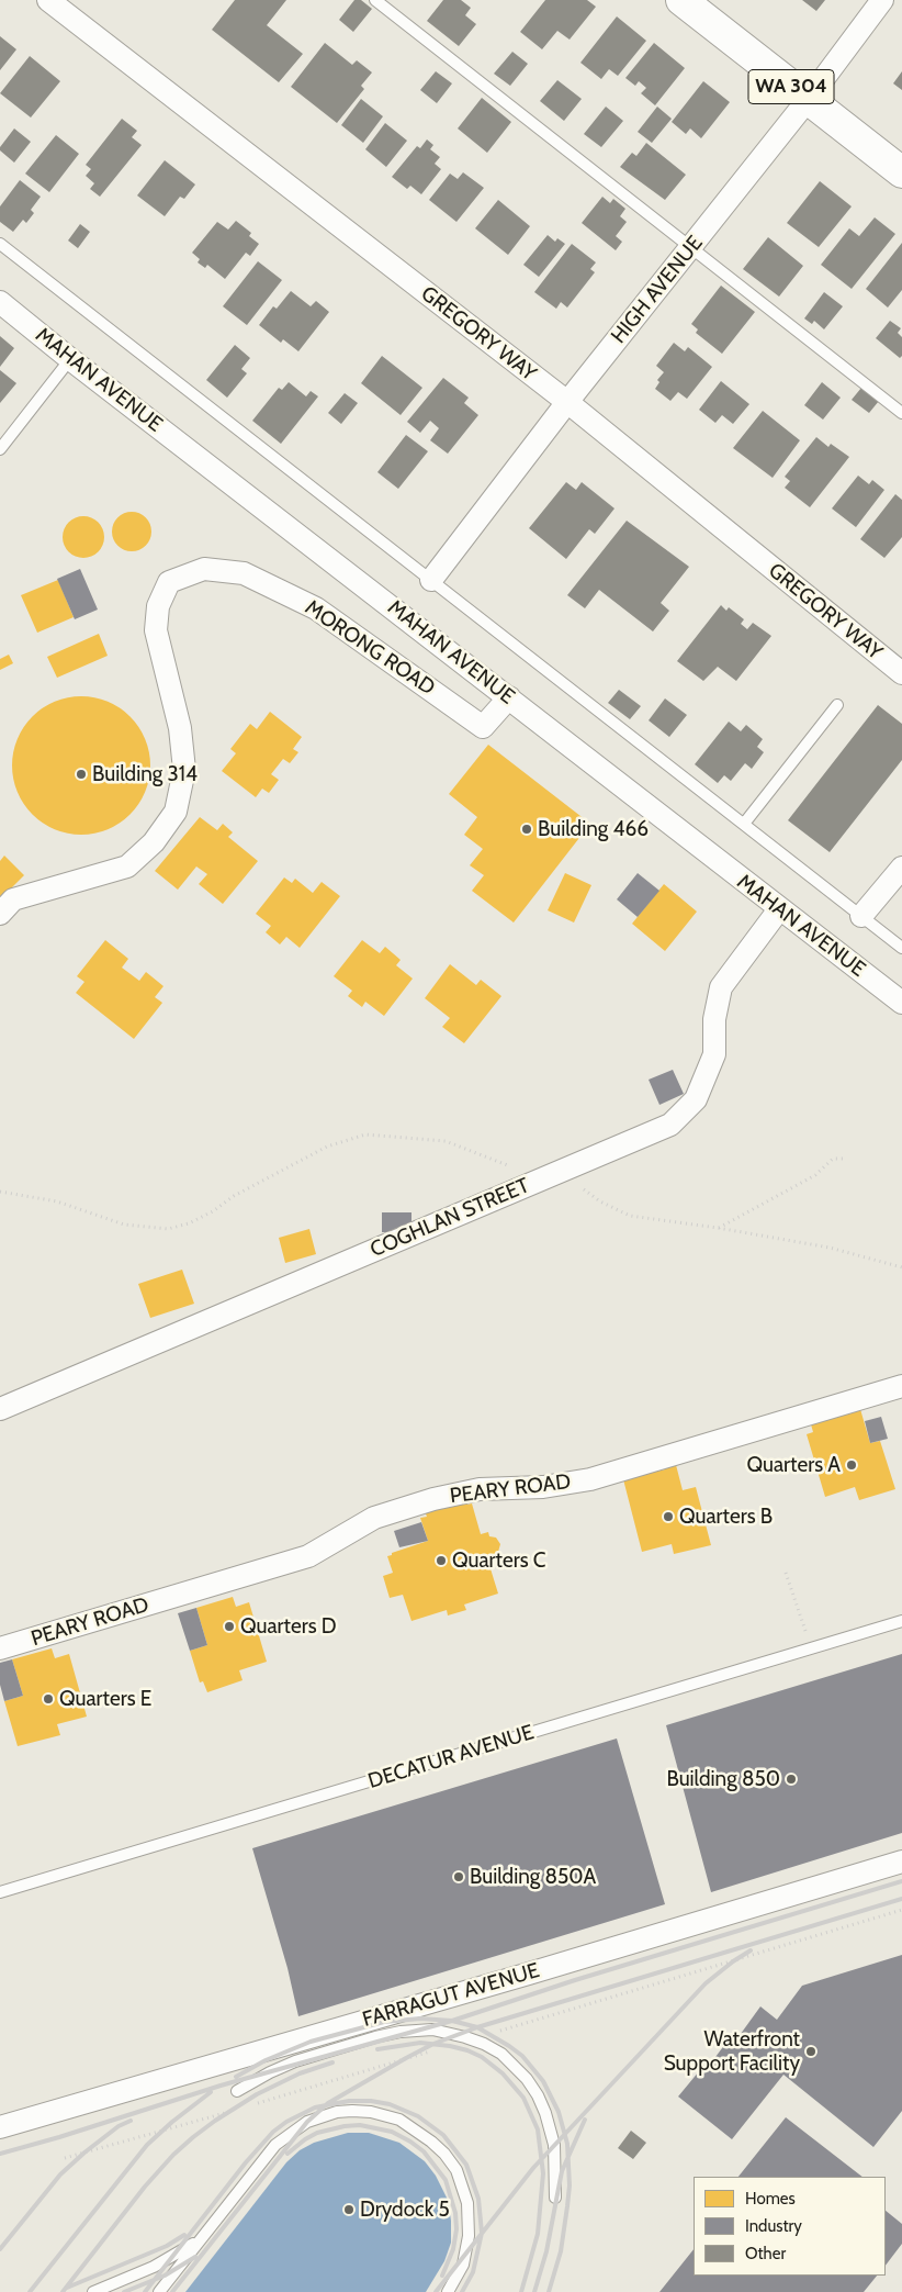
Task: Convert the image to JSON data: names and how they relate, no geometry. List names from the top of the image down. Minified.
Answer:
{"streets":{"highway":["WA 304"],"street":["HIGH AVENUE","GREGORY WAY","MAHAN AVENUE","MORONG ROAD","COGHLAN STREET","PEARY ROAD","FARRAGUT AVENUE"],"lane":["DECATUR AVENUE"]},"crossings":[["WA 304","HIGH AVENUE"],["HIGH AVENUE","GREGORY WAY"],["MAHAN AVENUE","MORONG ROAD"],["MAHAN AVENUE","COGHLAN STREET"]],"places":["Building 314","Building 466","Quarters A","Quarters B","Quarters C","Quarters D","Quarters E","Building 850","Building 850A","Waterfront Support Facility","Drydock 5"],"legend":["Homes","Industry","Other"]}
